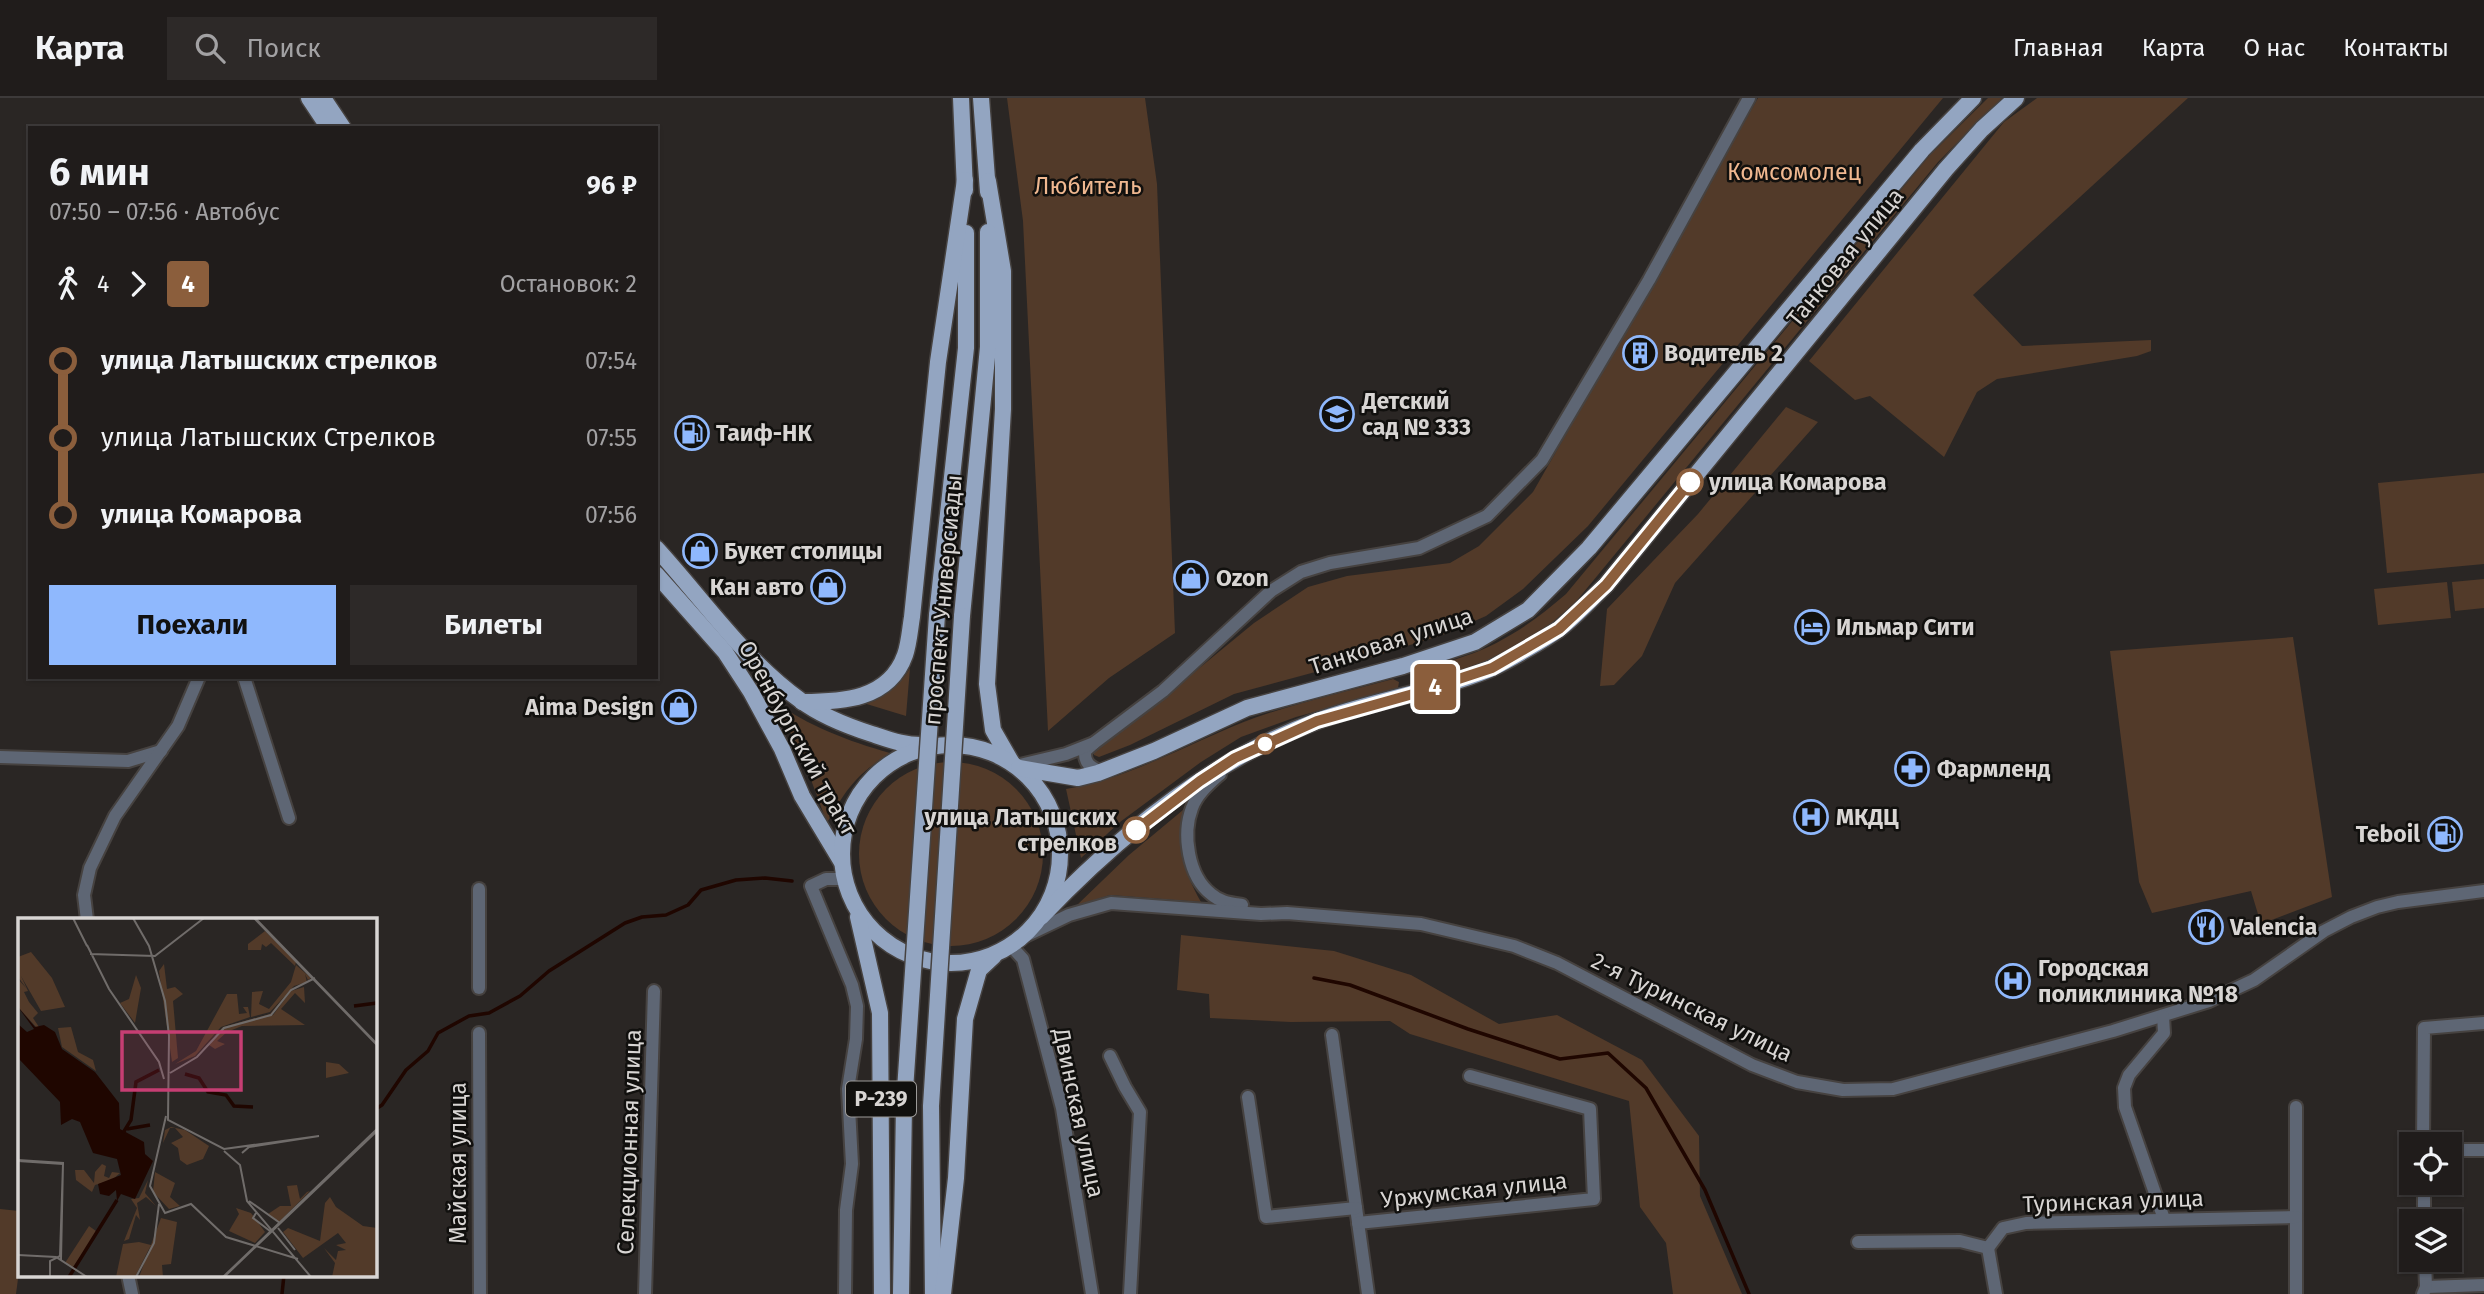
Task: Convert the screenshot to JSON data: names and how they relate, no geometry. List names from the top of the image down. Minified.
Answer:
{"streets":{"main road":["Танковая улица","проспект Универсиады","Оренбургский тракт","Р-239"],"street":["2-я Туринская улица","Двинская улица","Селекционная улица","Майская улица","Уржумская улица","Туринская улица"]},"crossings":[["Танковая улица","Оренбургский тракт"],["Танковая улица","2-я Туринская улица"],["Танковая улица","Р-239"],["Танковая улица","Двинская улица"],["Оренбургский тракт","2-я Туринская улица"],["Оренбургский тракт","Р-239"],["Оренбургский тракт","Двинская улица"],["2-я Туринская улица","Р-239"],["2-я Туринская улица","Двинская улица"],["Р-239","Двинская улица"]],"parks":["Комсомолец","Любитель"],"places":{"building":["Водитель 2"],"school or university":["Детский сад № 333"],"fuel station":["Таиф-НК","Teboil"],"other":["улица Комарова","улица Латышских стрелков"],"shop":["Букет столицы","Ozon","Кан авто","Aima Design"],"hotel":["Ильмар Сити"],"pharmacy":["Фармленд"],"hospital":["МКДЦ","Городская поликлиника №18"],"restaurant":["Valencia"]},"lines":["bus line 4"],"page":{"header":"Карта","search":"Поиск","nav":["Главная","Карта","О нас","Контакты"],"on_map":"4","heading":["6 мин","07:50 – 07:56 · Автобус","96 ₽"],"legs":["4","4","Остановок: 2"],"list":[{"name":"улица Латышских стрелков","value":"07:54"},{"name":"улица Латышских Стрелков","value":"07:55"},{"name":"улица Комарова","value":"07:56"}],"buttons":["Поехали","Билеты"]}}
